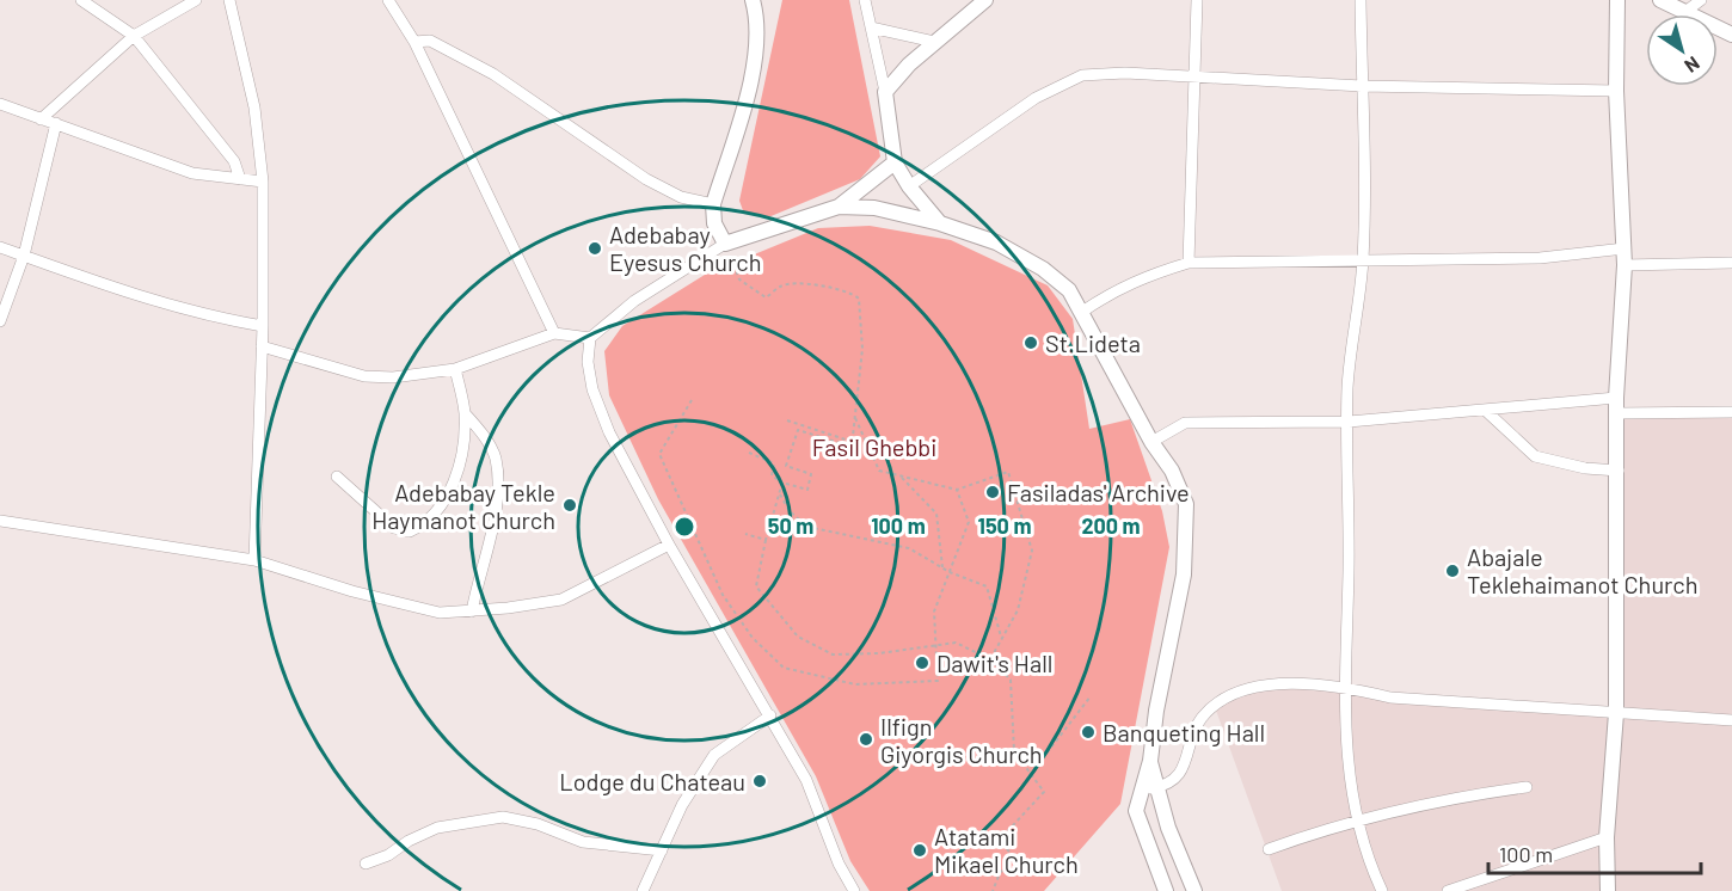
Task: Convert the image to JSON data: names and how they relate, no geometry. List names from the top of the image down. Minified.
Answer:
{"parks":["Fasil Ghebbi"],"places":["Adebabay Eyesus Church","St.Lideta","Fasiladas' Archive","Adebabay Tekle Haymanot Church","Abajale Teklehaimanot Church","Dawit's Hall","Banqueting Hall","Ilfign Giyorgis Church","Lodge du Chateau","Atatami Mikael Church"],"scale_bar":"100 m","north":"bottom right","rings":["50 m","100 m","150 m","200 m"]}
